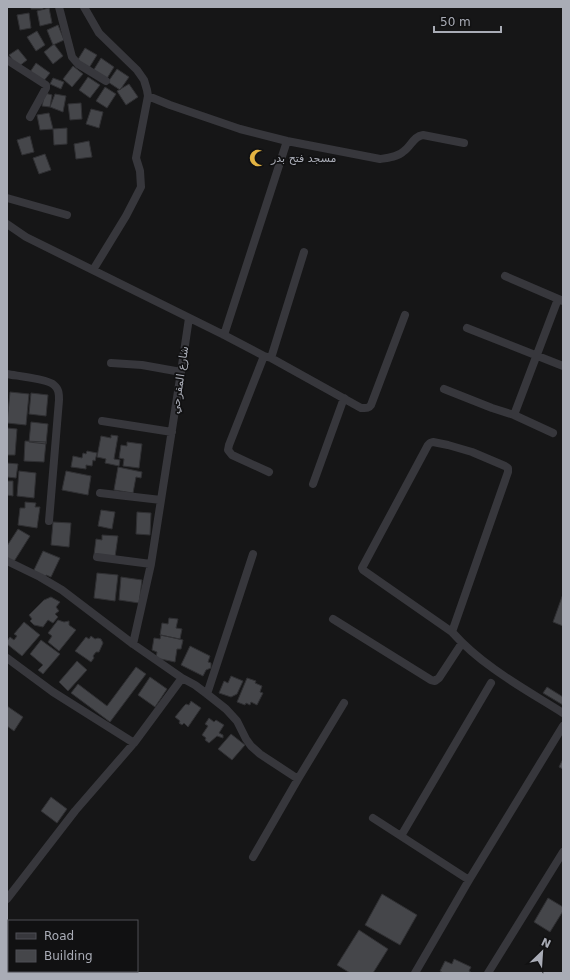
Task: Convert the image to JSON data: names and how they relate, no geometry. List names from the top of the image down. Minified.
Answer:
{"streets":{"street":["شارع المقرحي"]},"places":{"mosque":["مسجد فتح بدر"]},"legend":["Road","Building"],"scale_bar":"50 m","north":"top right"}
